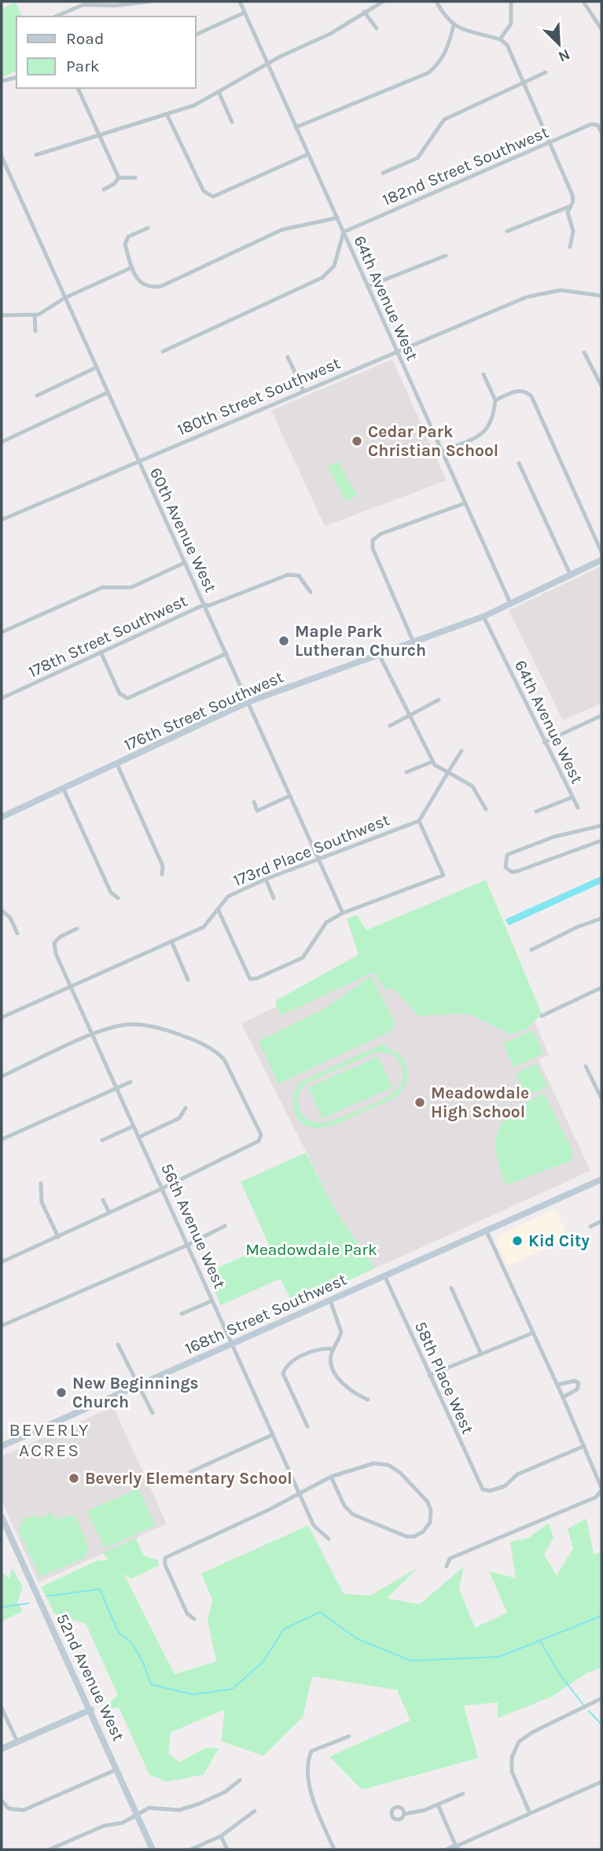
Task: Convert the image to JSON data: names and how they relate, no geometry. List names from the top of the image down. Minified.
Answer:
{"streets":{"street":["182nd Street Southwest","64th Avenue West","180th Street Southwest","60th Avenue West","178th Street Southwest","176th Street Southwest","173rd Place Southwest","56th Avenue West","168th Street Southwest","58th Place West","52nd Avenue West"]},"crossings":[["182nd Street Southwest","64th Avenue West"],["64th Avenue West","180th Street Southwest"],["64th Avenue West","176th Street Southwest"],["180th Street Southwest","60th Avenue West"],["60th Avenue West","178th Street Southwest"],["60th Avenue West","176th Street Southwest"],["60th Avenue West","173rd Place Southwest"],["173rd Place Southwest","56th Avenue West"],["56th Avenue West","168th Street Southwest"],["168th Street Southwest","58th Place West"]],"districts":["BEVERLY ACRES"],"parks":["Meadowdale Park"],"places":["Cedar Park Christian School","Maple Park Lutheran Church","Meadowdale High School","Kid City","New Beginnings Church","Beverly Elementary School"],"legend":["Road","Park"],"north":"bottom right"}
